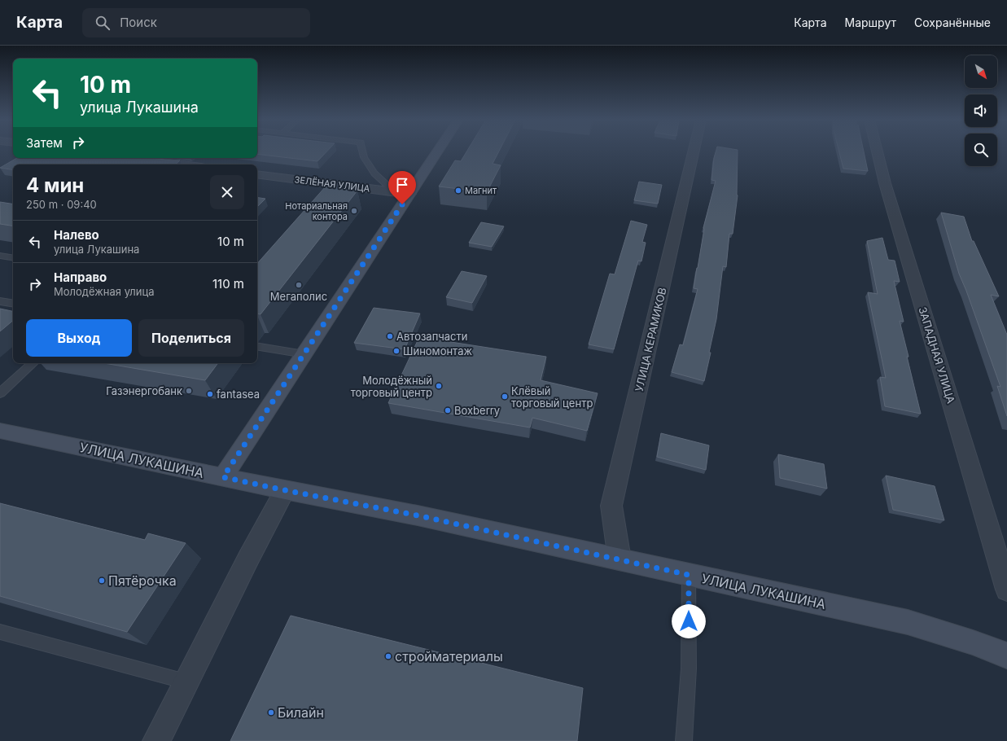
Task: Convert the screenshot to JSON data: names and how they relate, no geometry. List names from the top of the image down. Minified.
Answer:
{"streets":{"main road":["УЛИЦА ЛУКАШИНА"],"street":["ЗЕЛЁНАЯ УЛИЦА","УЛИЦА КЕРАМИКОВ","ЗАПАДНАЯ УЛИЦА"]},"crossings":[["УЛИЦА КЕРАМИКОВ","УЛИЦА ЛУКАШИНА"]],"places":["Магнит","Нотариальная контора","Мегаполис","Автозапчасти","Шиномонтаж","Молодёжный торговый центр","Газэнергобанк","fantasea","Клёвый торговый центр","Boxberry","Пятёрочка","стройматериалы","Билайн"],"north":"bottom right","page":{"header":"Карта","search":"Поиск","nav":["Карта","Маршрут","Сохранённые"],"turn":["10 m","улица Лукашина"],"then":"Затем","heading":["4 мин","250 m · 09:40"],"list":[{"name":"Налево","note":"улица Лукашина","value":"10 m"},{"name":"Направо","note":"Молодёжная улица","value":"110 m"}],"buttons":["Выход","Поделиться"]}}
